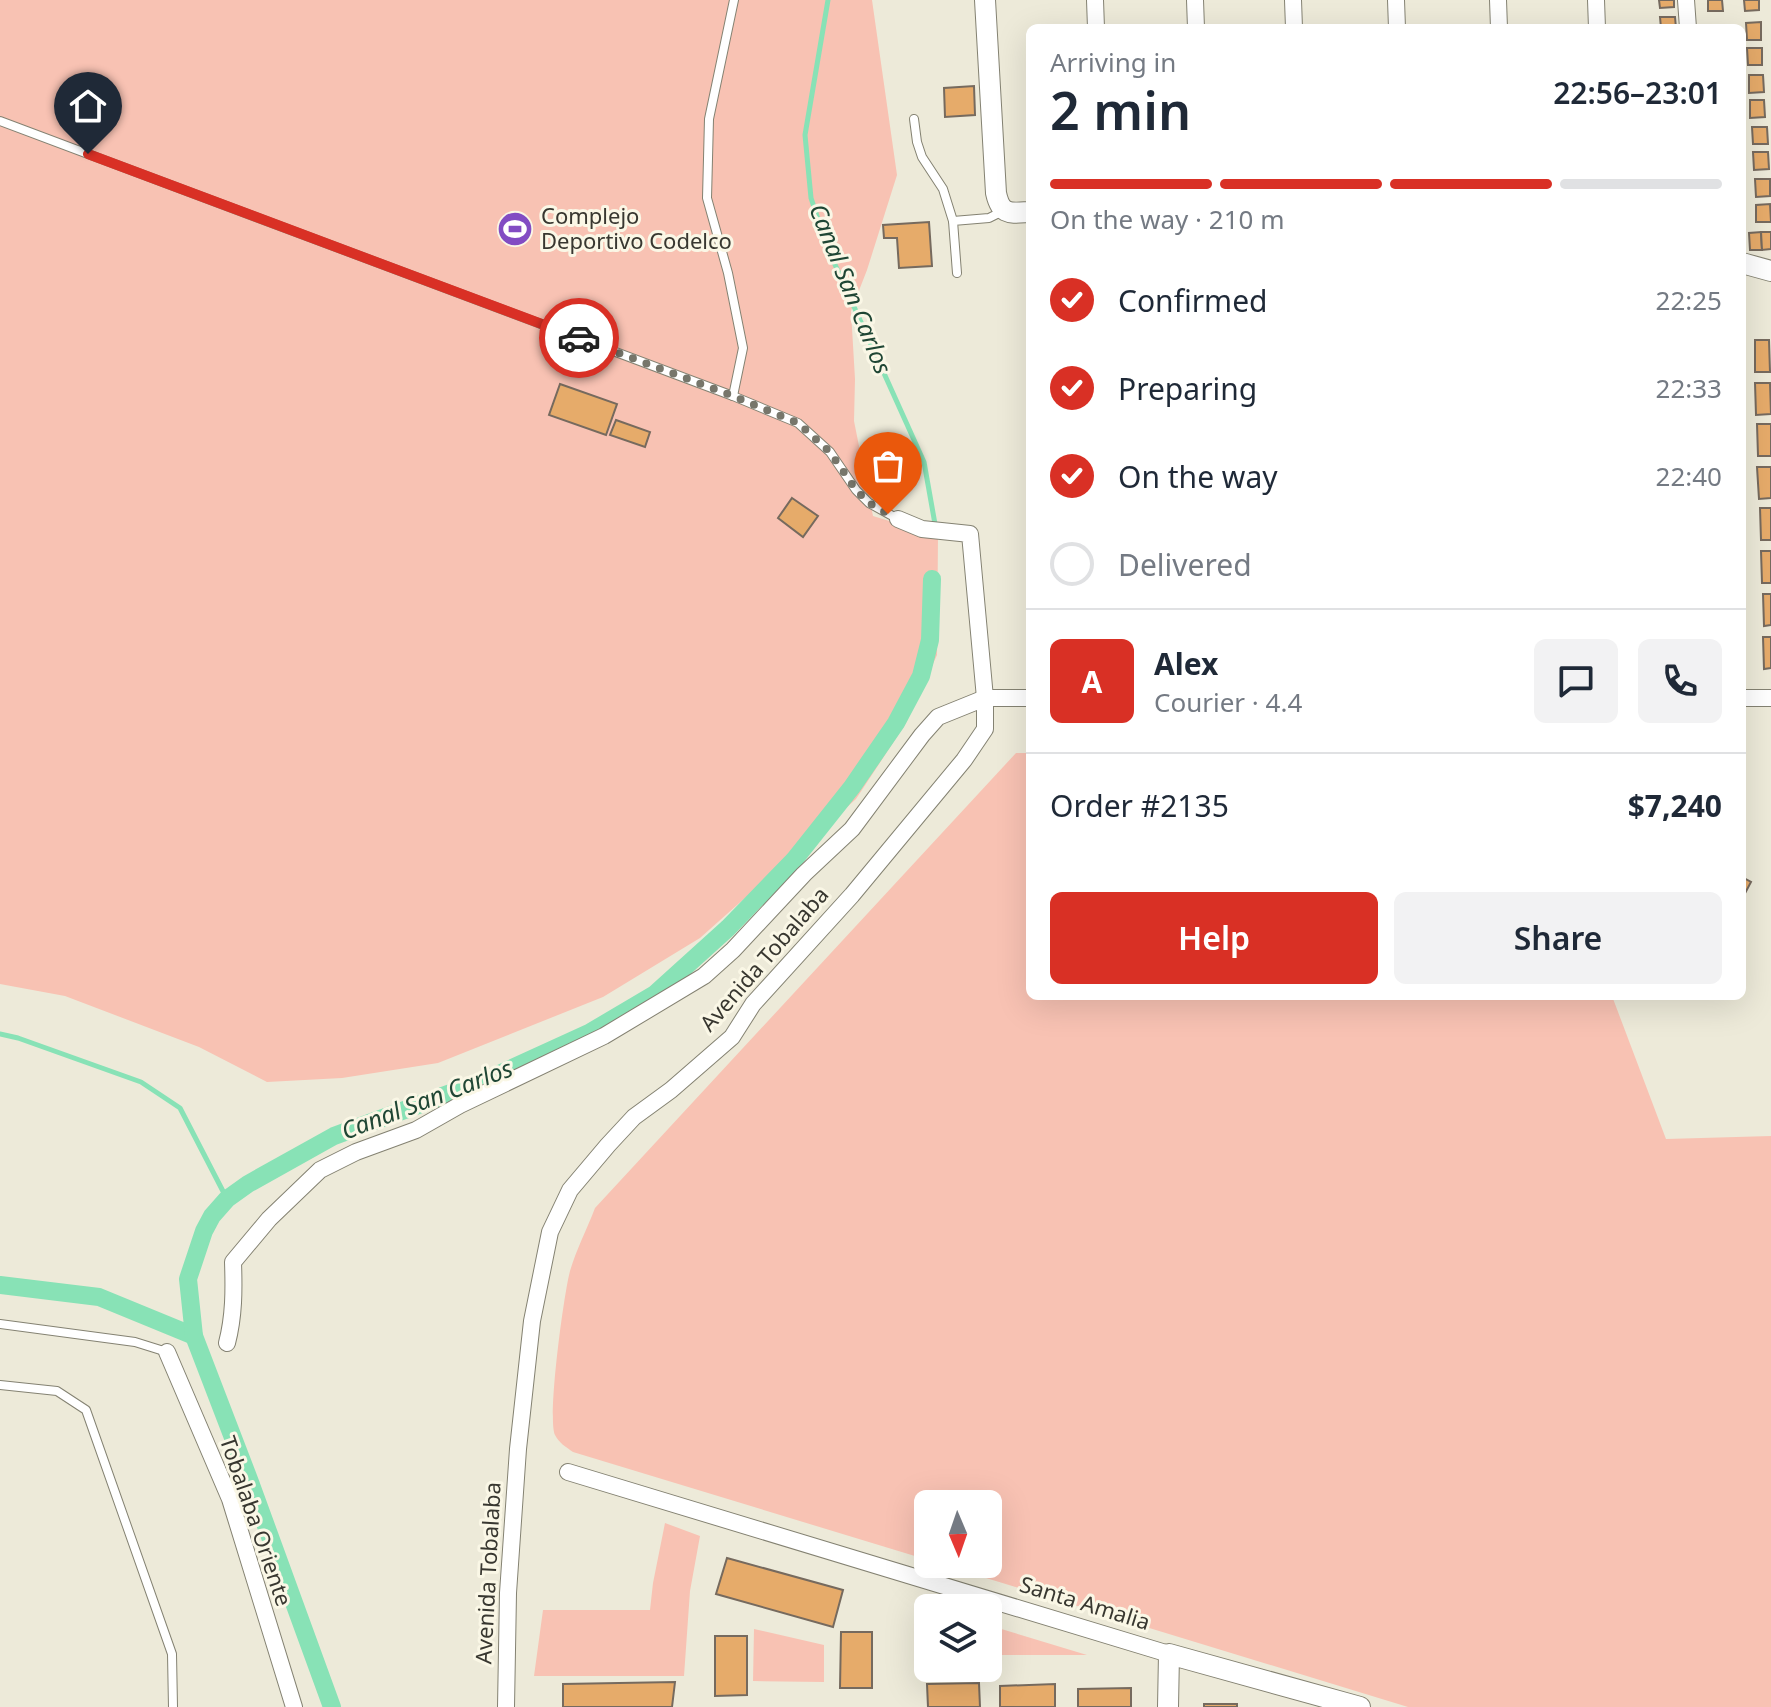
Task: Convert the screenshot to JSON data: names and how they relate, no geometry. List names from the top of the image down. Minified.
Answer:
{"streets":{"street":["Avenida Tobalaba","Tobalaba Oriente","Santa Amalia"]},"water":["Canal San Carlos"],"places":{"sports":["Complejo Deportivo Codelco"]},"north":"bottom","page":{"heading":["2 min","Arriving in","22:56–23:01"],"panel":["Alex","Courier · 4.4","Order #2135","$7,240"],"bar":"On the way · 210 m","list":[["Confirmed","22:25"],["Preparing","22:33"],["On the way","22:40"],"Delivered"],"round":"A","buttons":["Help","Share"]}}
